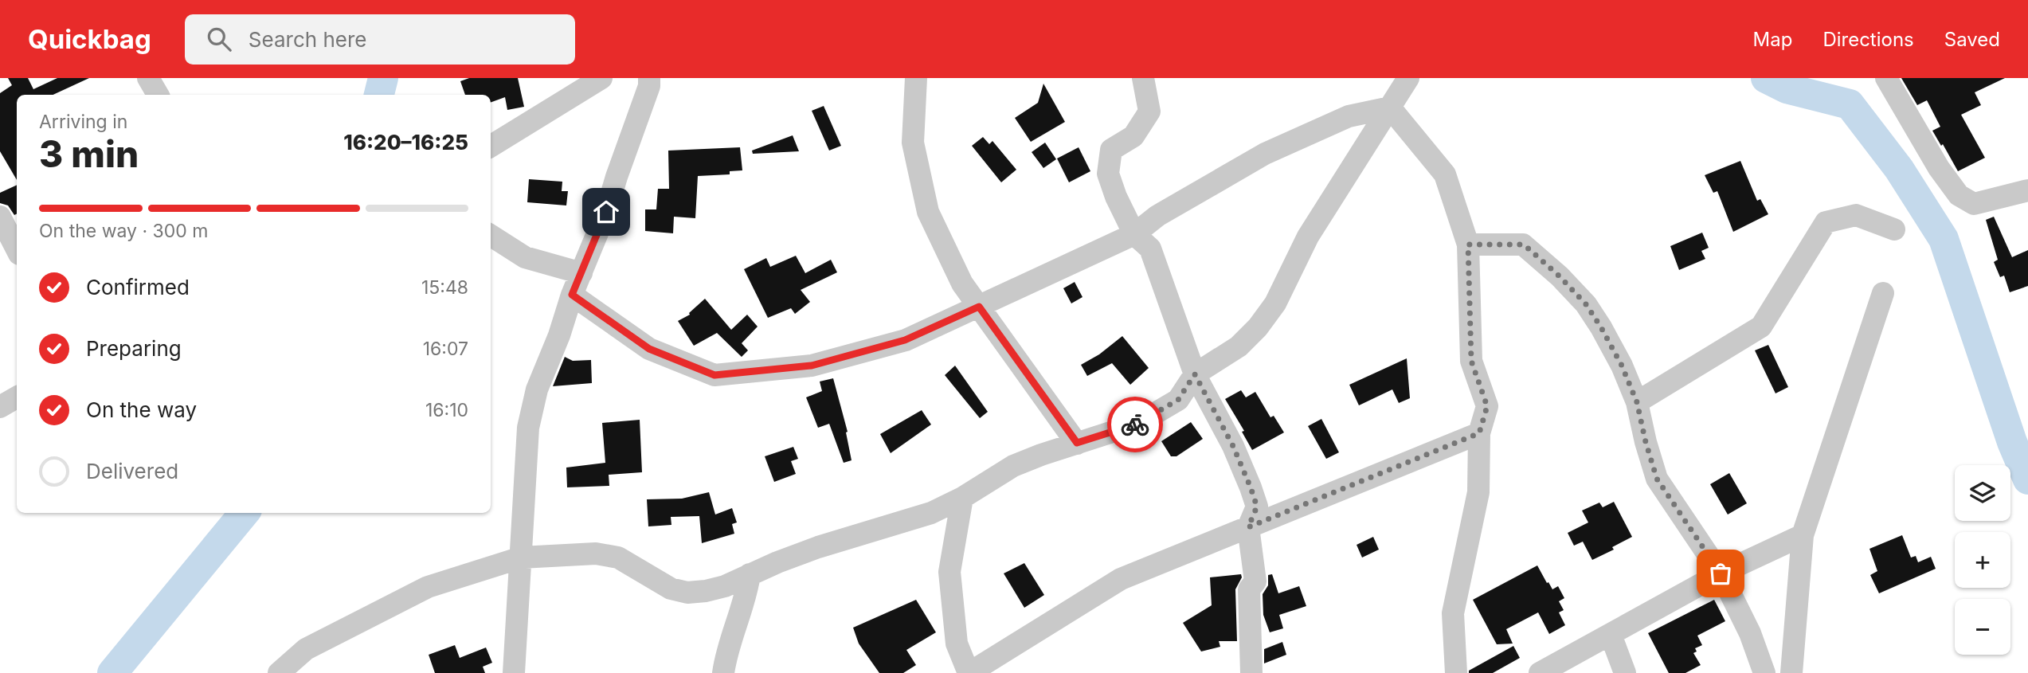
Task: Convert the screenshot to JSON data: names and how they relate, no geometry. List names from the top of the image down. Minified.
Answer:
{"page":{"header":"Quickbag","search":"Search here","nav":["Map","Directions","Saved"],"heading":["3 min","Arriving in","16:20–16:25"],"bar":"On the way · 300 m","list":[["Confirmed","15:48"],["Preparing","16:07"],["On the way","16:10"],"Delivered"],"map_buttons":["+","−"]}}
